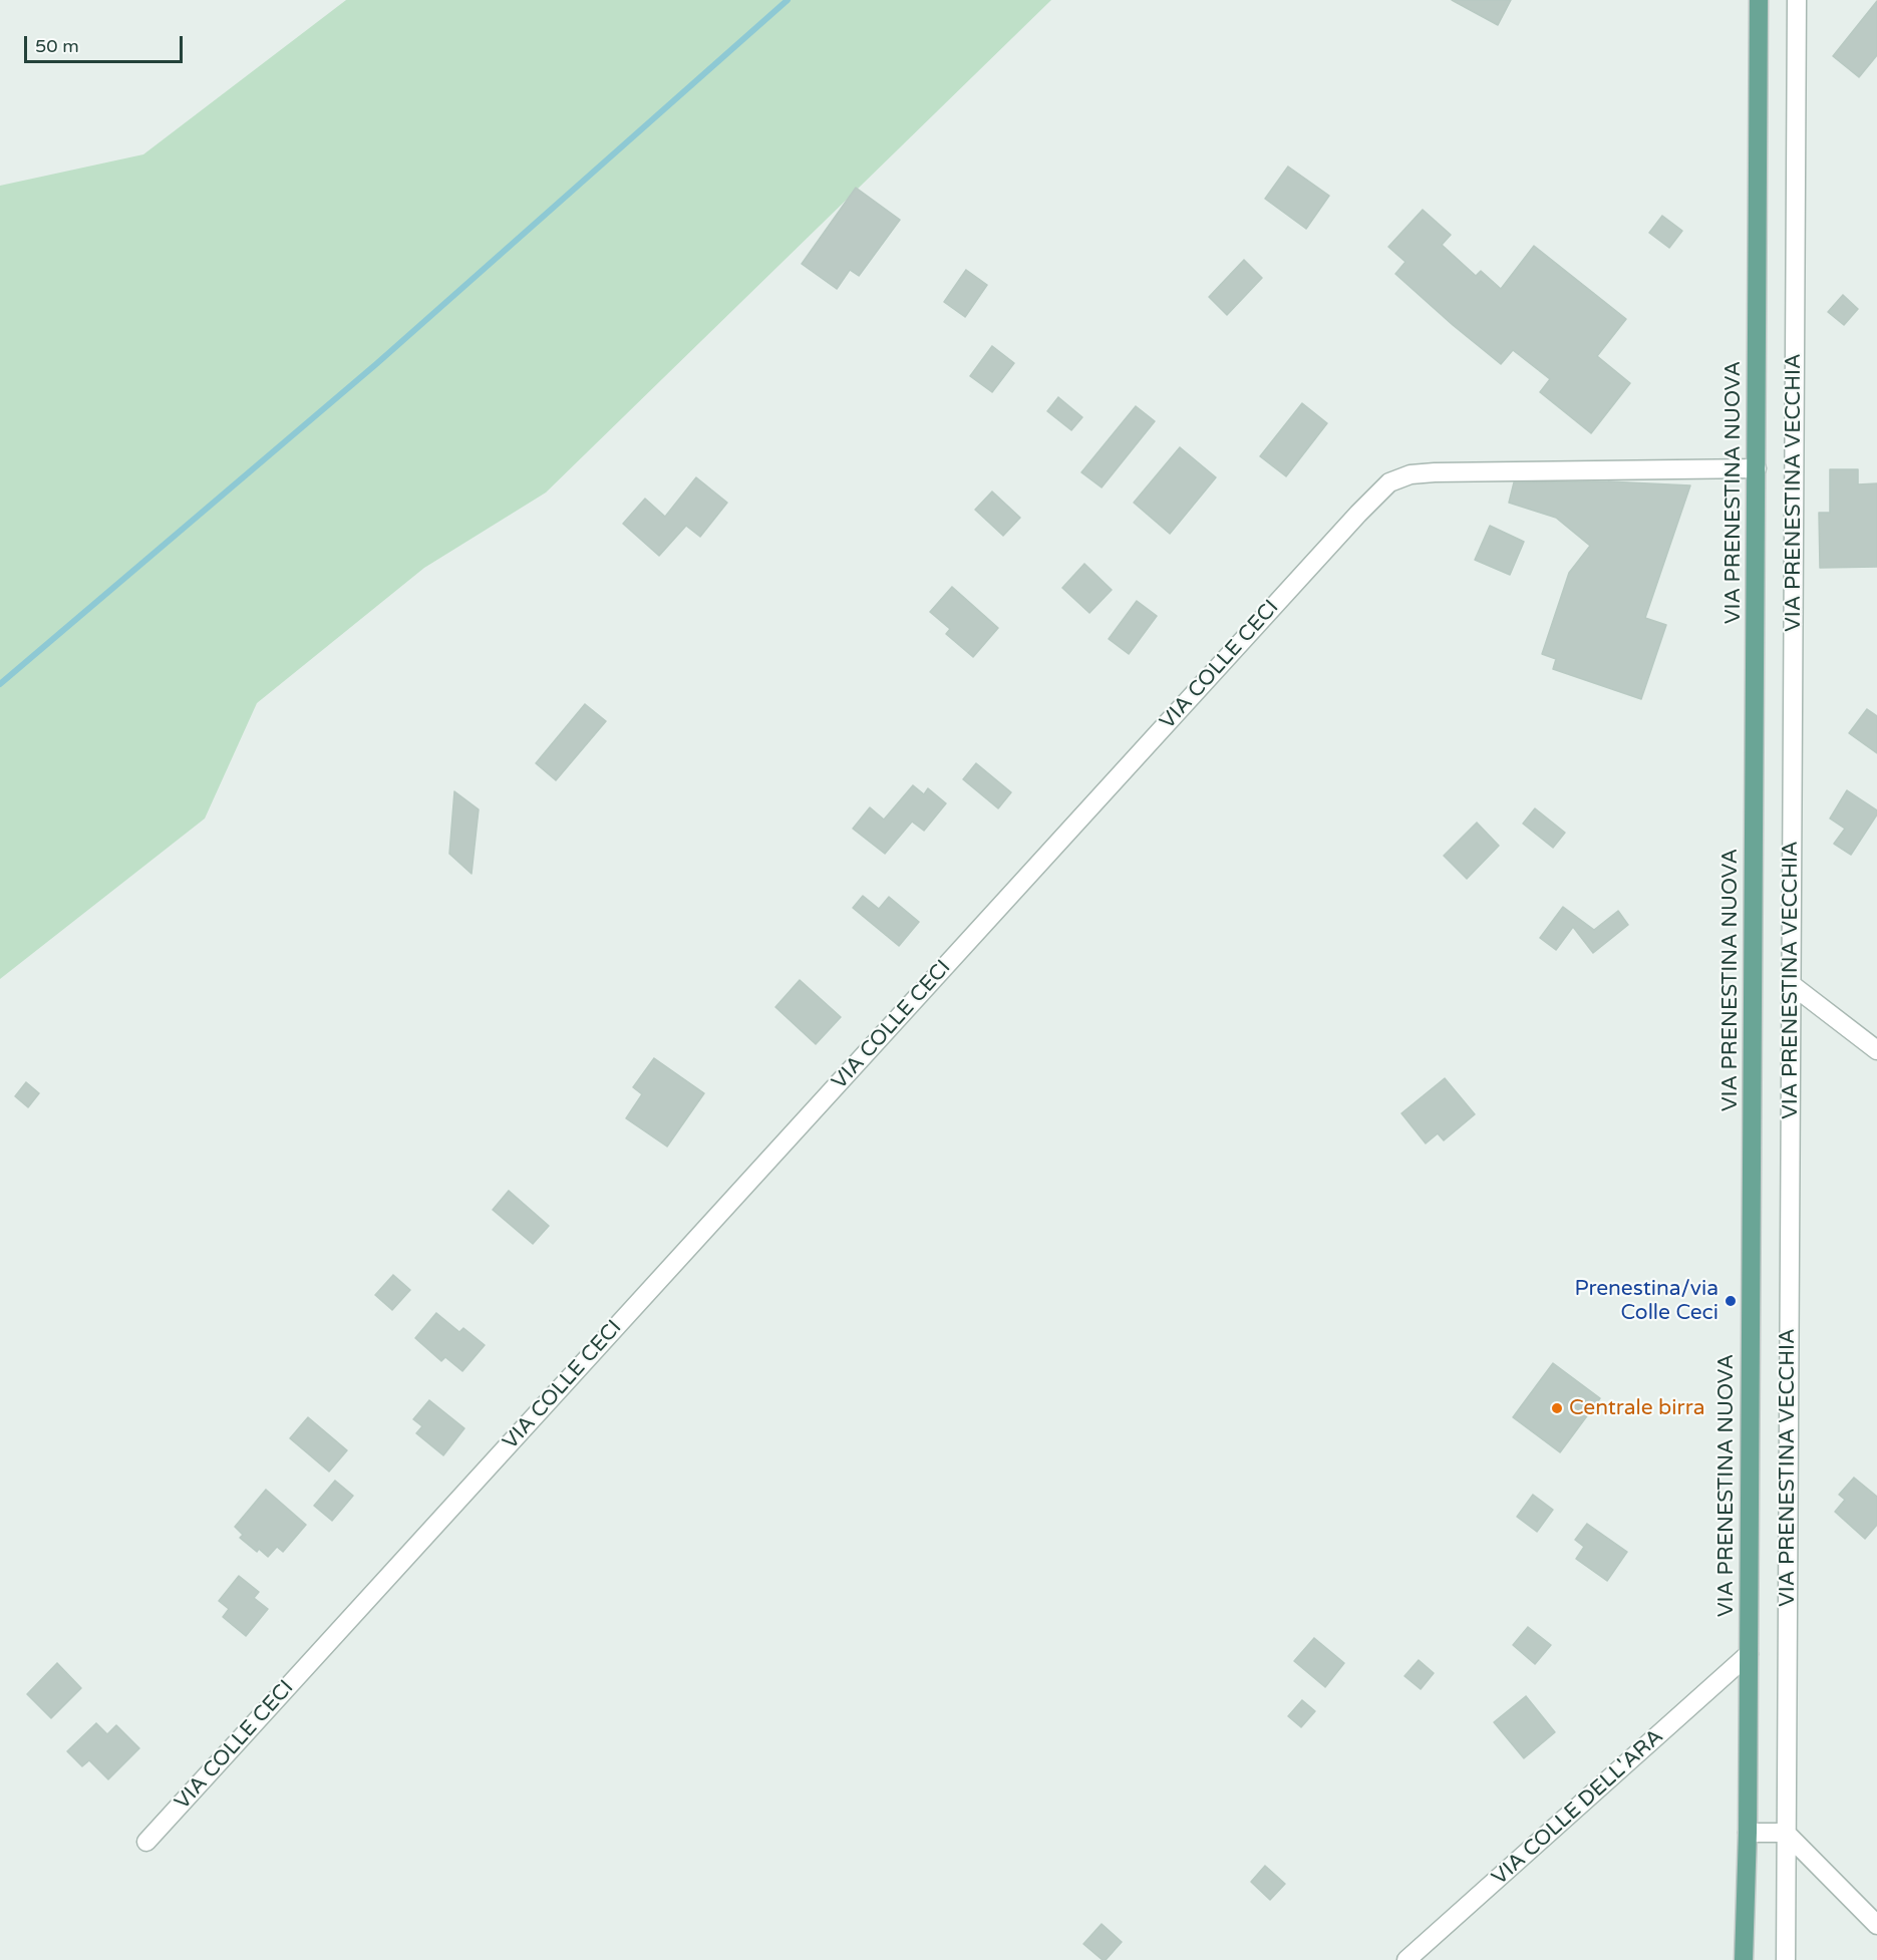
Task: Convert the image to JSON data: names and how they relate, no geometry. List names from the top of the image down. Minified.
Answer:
{"streets":{"main road":["VIA PRENESTINA NUOVA"],"street":["VIA PRENESTINA VECCHIA","VIA COLLE CECI","VIA COLLE DELL'ARA"]},"crossings":[["VIA PRENESTINA NUOVA","VIA COLLE CECI"],["VIA PRENESTINA NUOVA","VIA COLLE DELL'ARA"]],"places":["Prenestina/via Colle Ceci","Centrale birra"],"scale_bar":"50 m"}
